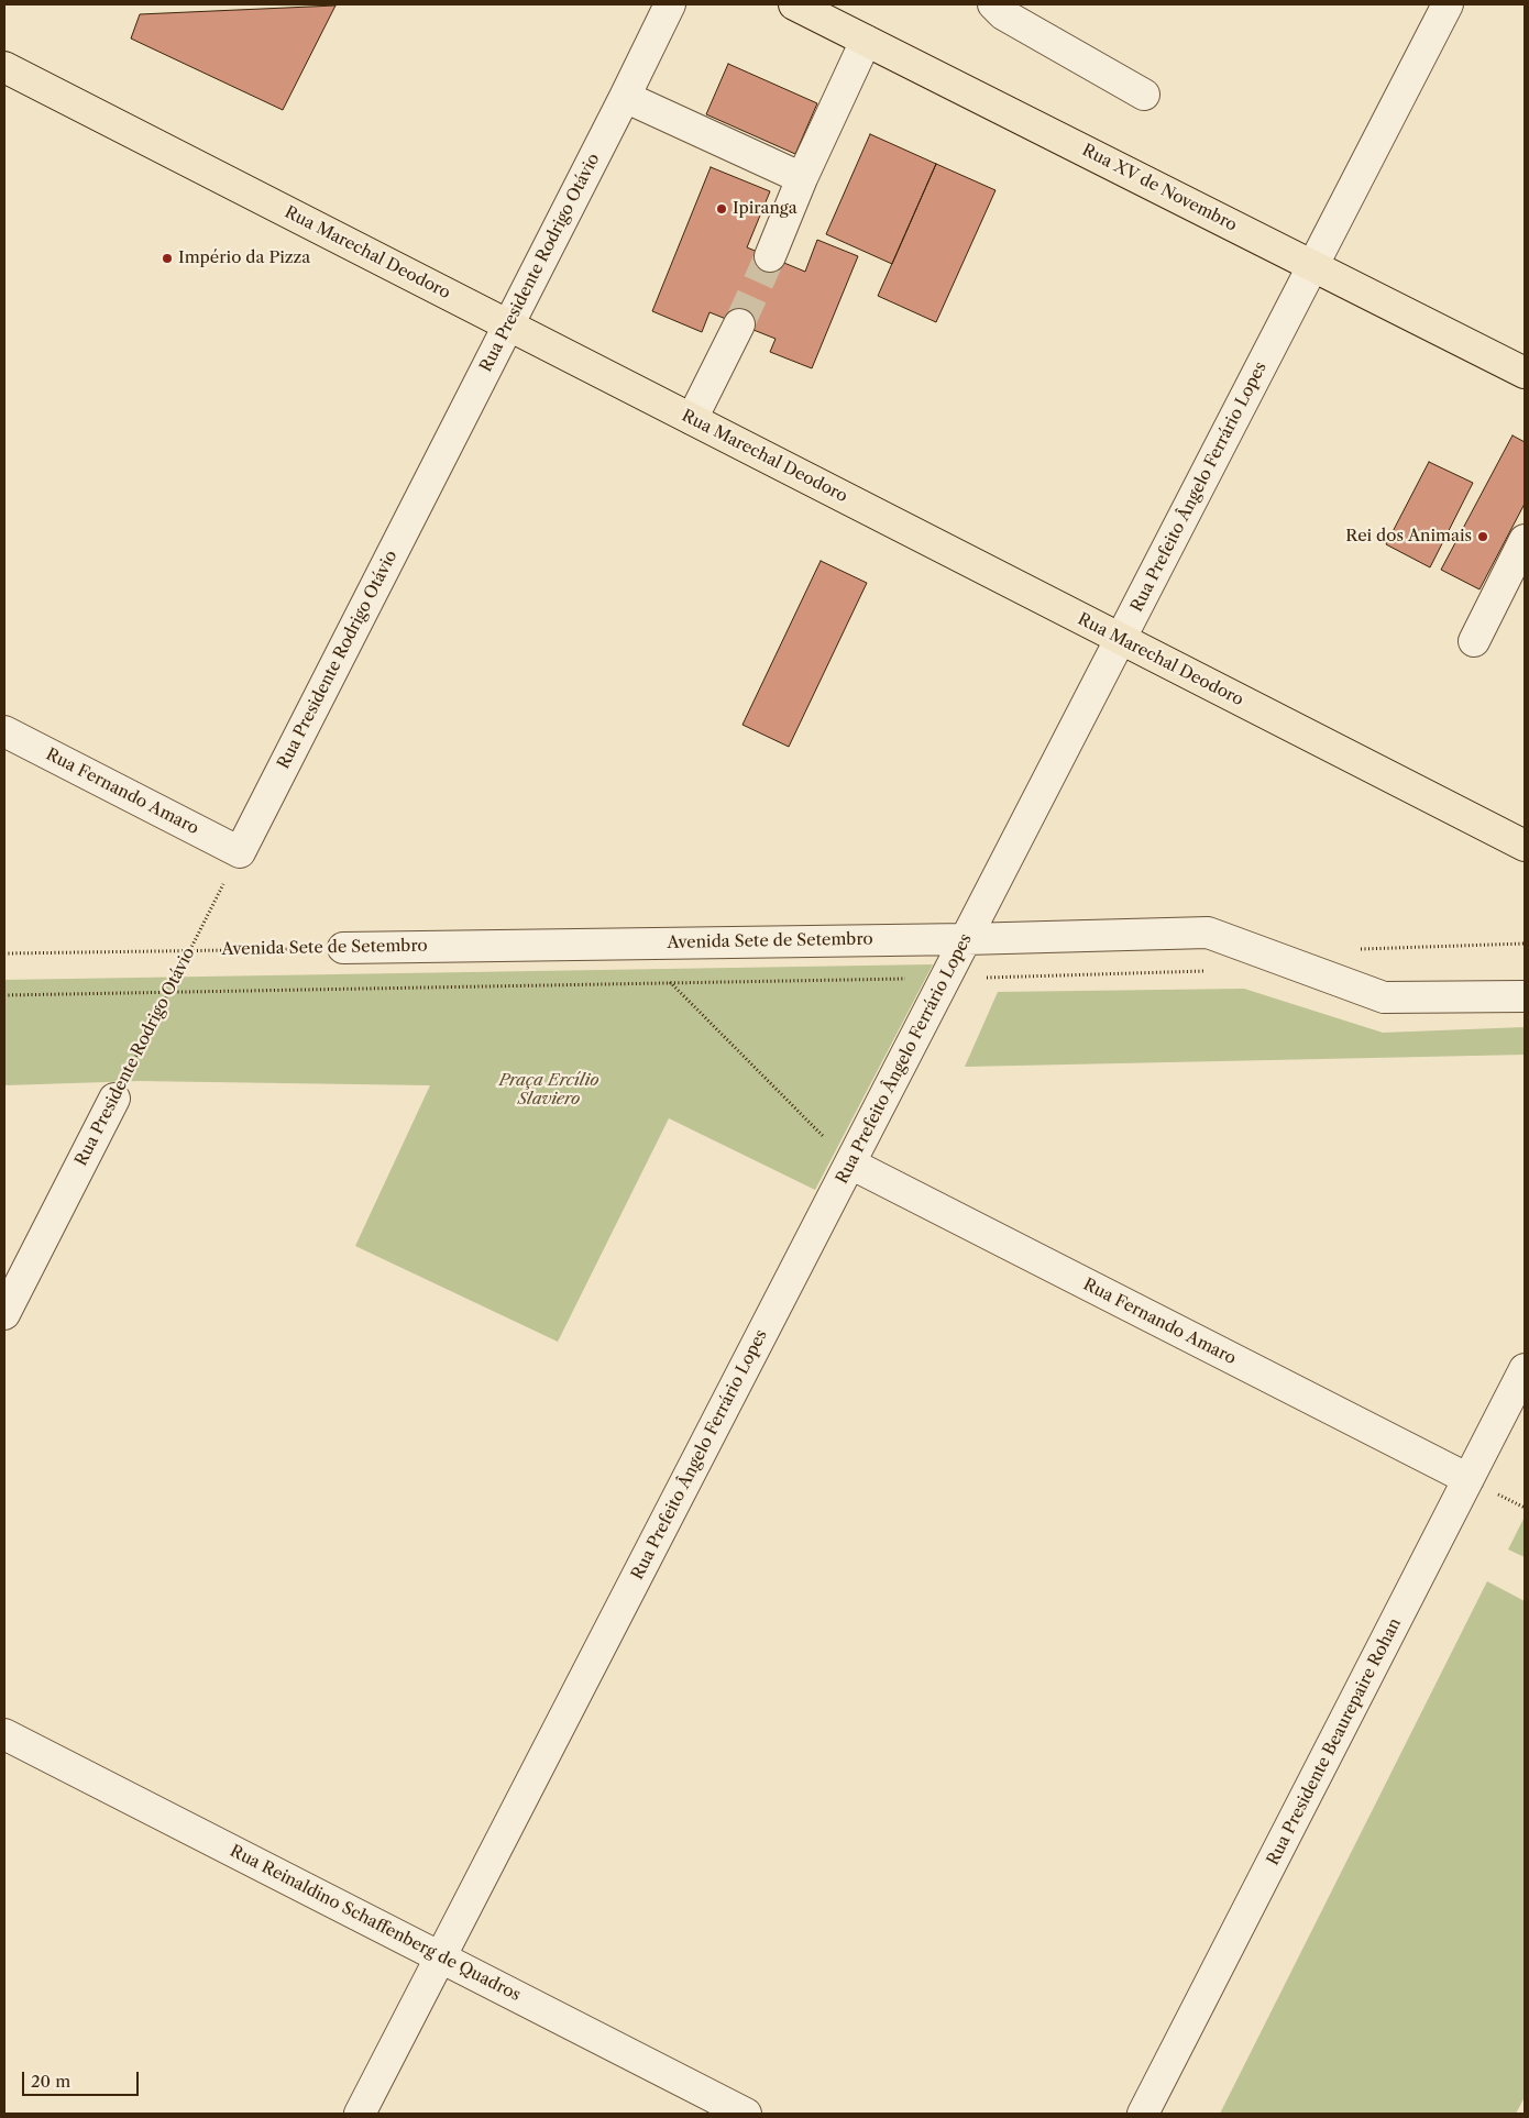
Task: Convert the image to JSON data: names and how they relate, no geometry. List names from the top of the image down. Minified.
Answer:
{"streets":{"main road":["Rua XV de Novembro","Rua Marechal Deodoro"],"street":["Rua Presidente Rodrigo Otávio","Rua Prefeito Ângelo Ferrário Lopes","Rua Fernando Amaro","Avenida Sete de Setembro","Rua Presidente Beaurepaire Rohan","Rua Reinaldino Schaffenberg de Quadros"]},"crossings":[["Rua XV de Novembro","Rua Prefeito Ângelo Ferrário Lopes"],["Rua Marechal Deodoro","Rua Presidente Rodrigo Otávio"],["Rua Marechal Deodoro","Rua Prefeito Ângelo Ferrário Lopes"],["Rua Presidente Rodrigo Otávio","Rua Fernando Amaro"],["Rua Presidente Rodrigo Otávio","Avenida Sete de Setembro"],["Rua Prefeito Ângelo Ferrário Lopes","Rua Fernando Amaro"],["Rua Prefeito Ângelo Ferrário Lopes","Avenida Sete de Setembro"],["Rua Prefeito Ângelo Ferrário Lopes","Rua Reinaldino Schaffenberg de Quadros"],["Rua Fernando Amaro","Rua Presidente Beaurepaire Rohan"]],"parks":["Praça Ercílio Slaviero"],"places":["Ipiranga","Império da Pizza","Rei dos Animais"],"scale_bar":"20 m"}
